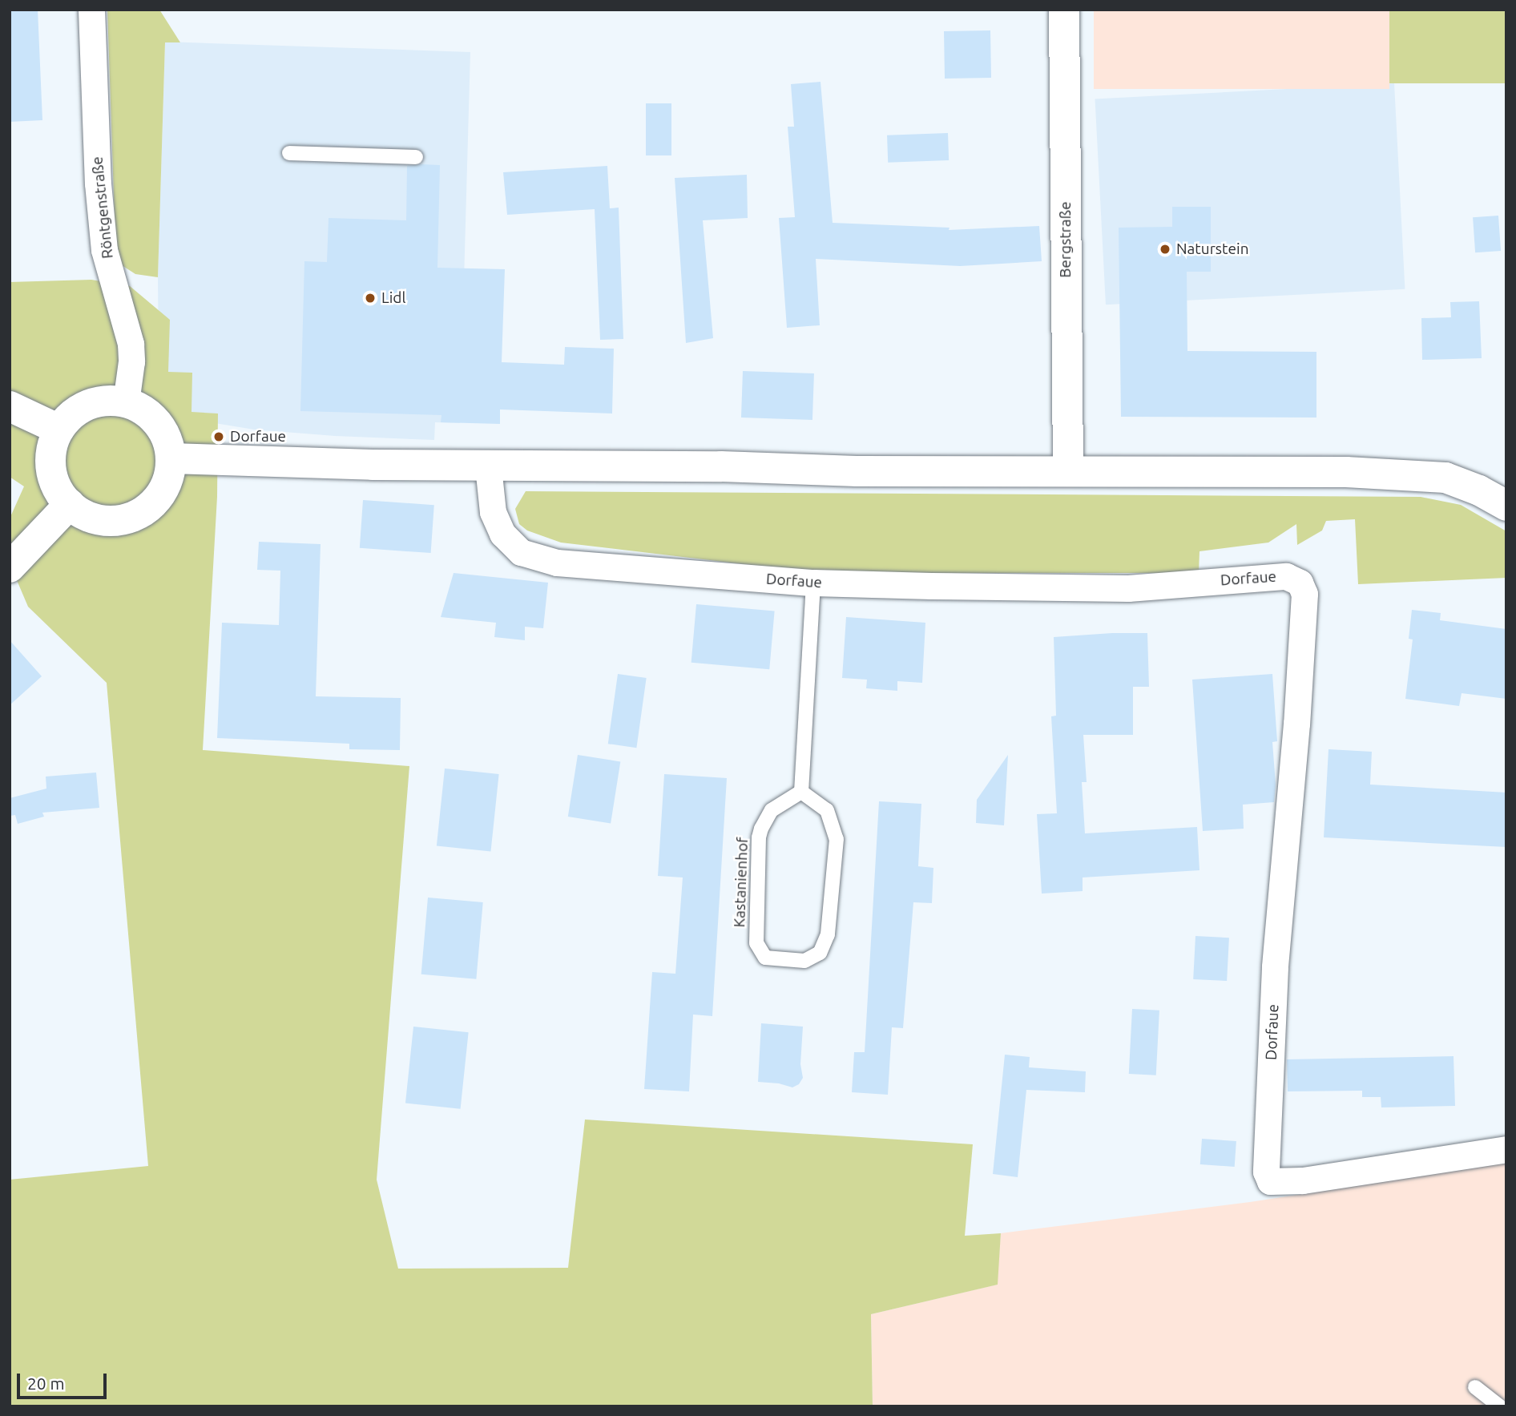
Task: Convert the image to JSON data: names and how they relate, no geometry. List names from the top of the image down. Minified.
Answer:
{"streets":{"street":["Röntgenstraße","Bergstraße","Dorfaue"],"lane":["Kastanienhof"]},"places":["Naturstein","Lidl","Dorfaue"],"scale_bar":"20 m"}
